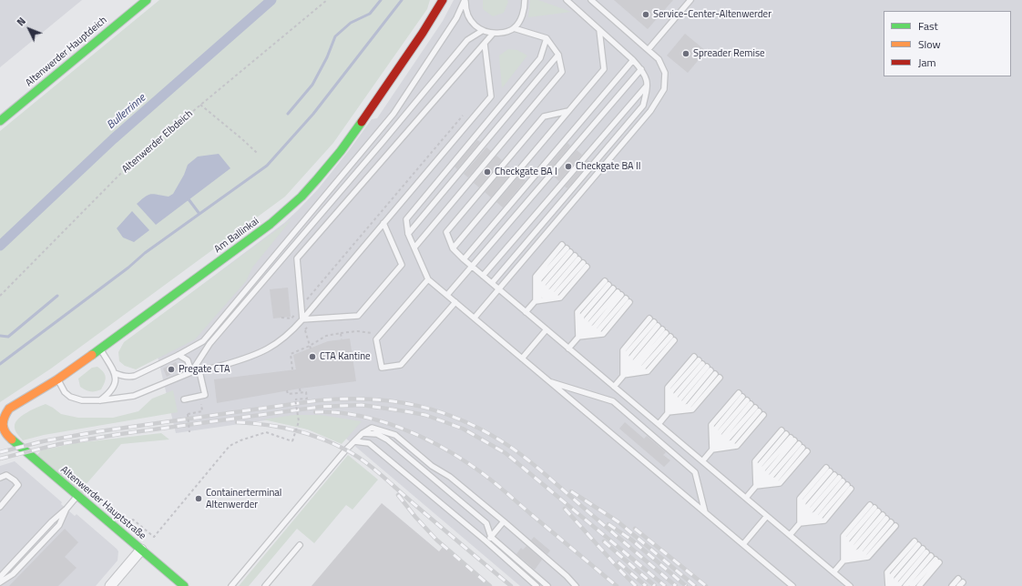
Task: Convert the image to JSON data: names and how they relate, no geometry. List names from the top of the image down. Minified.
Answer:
{"streets":{"street":["Altenwerder Hauptdeich","Am Ballinkai","Altenwerder Hauptstraße"],"path":["Altenwerder Elbdeich"]},"crossings":[["Am Ballinkai","Altenwerder Hauptstraße"]],"water":["Bullerrinne"],"places":["Service-Center-Altenwerder","Spreader Remise","Checkgate BA II","Checkgate BA I","CTA Kantine","Pregate CTA","Containerterminal Altenwerder"],"legend":["Fast","Slow","Jam"],"north":"top left"}
